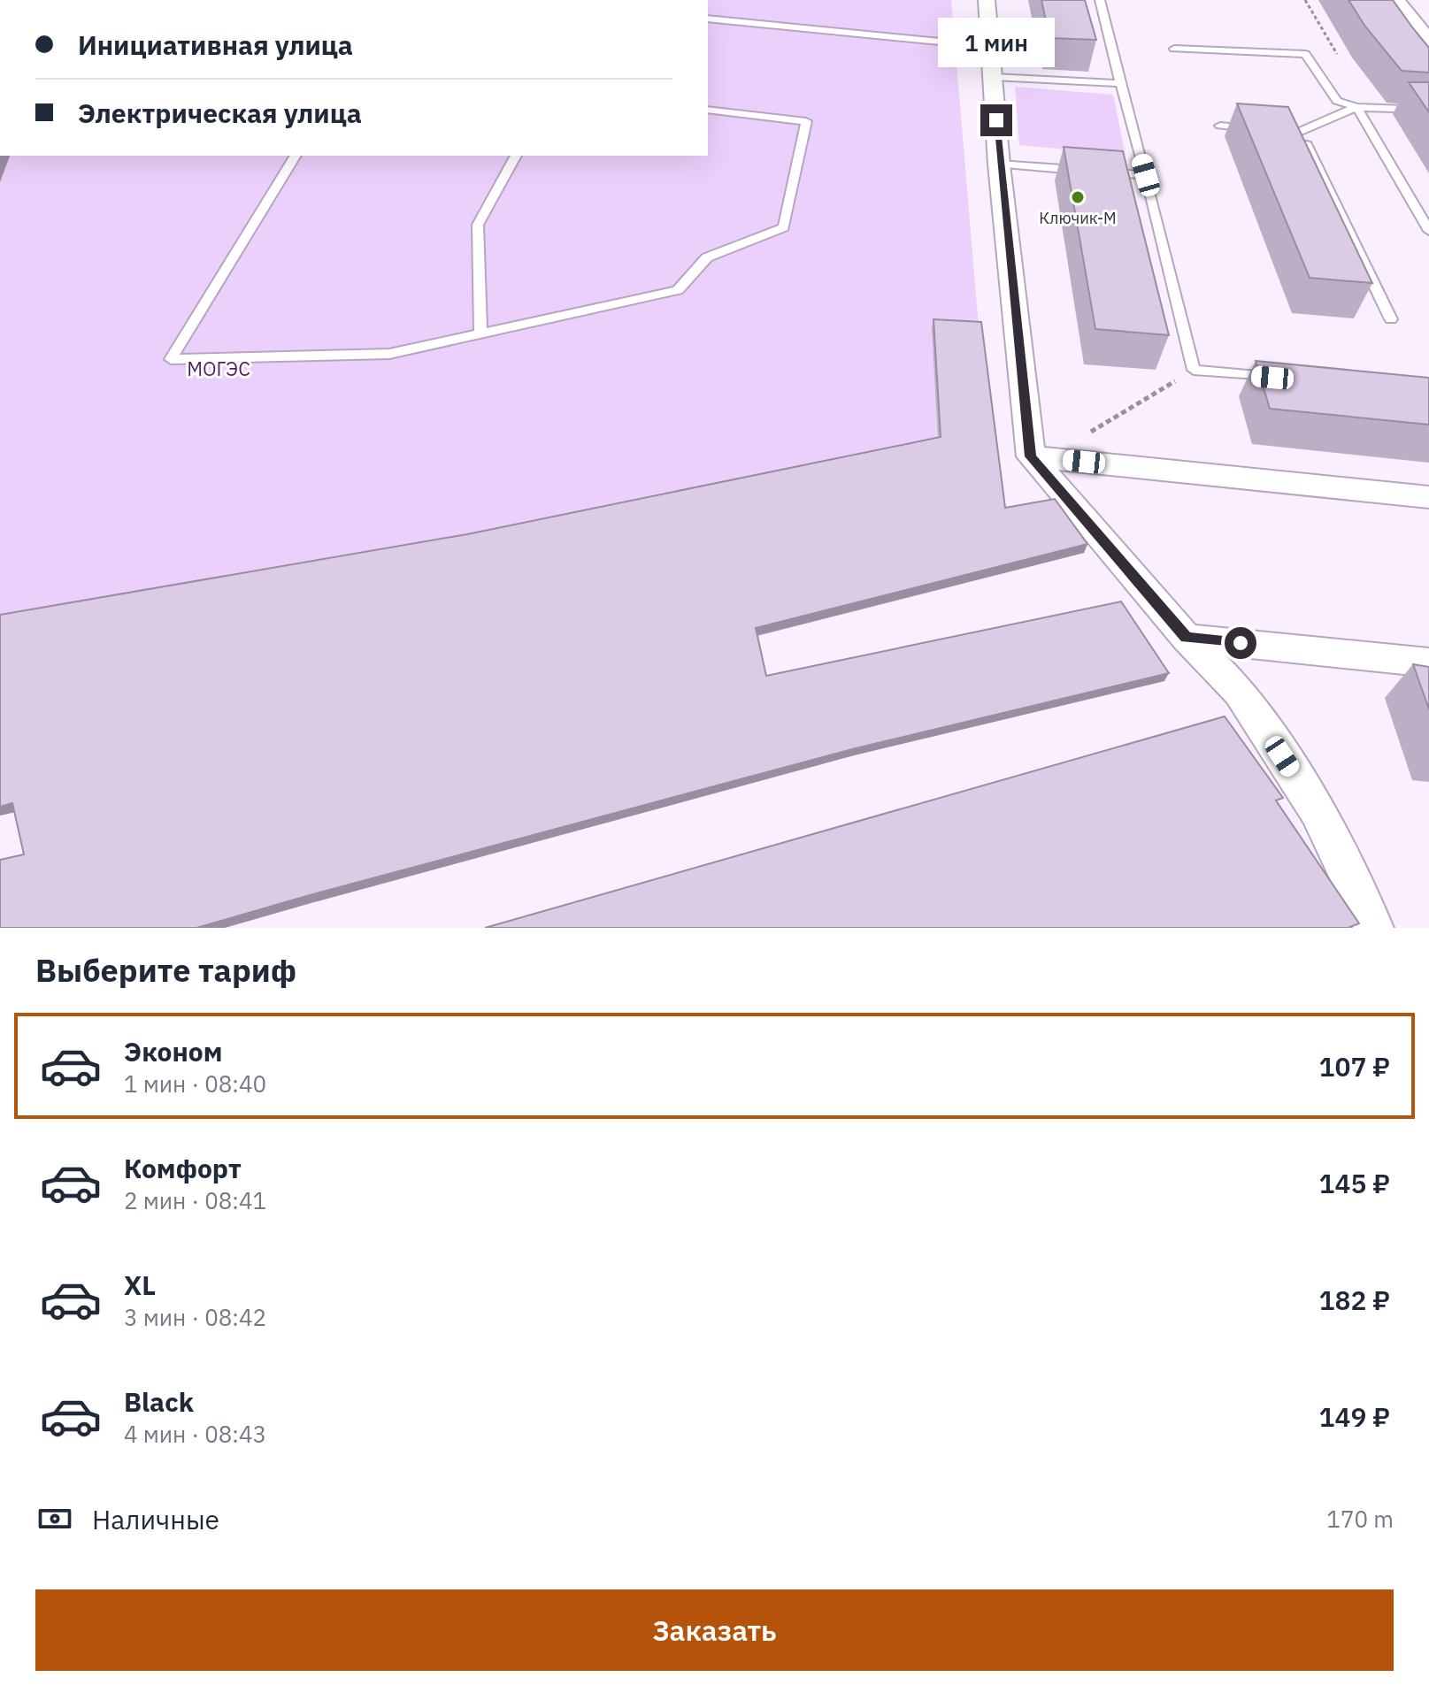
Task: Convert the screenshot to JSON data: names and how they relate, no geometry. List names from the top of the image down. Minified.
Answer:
{"parks":["МОГЭС"],"places":["Ключик-М"],"page":{"banner":["Инициативная улица","Электрическая улица"],"bubble":"1 мин","heading":"Выберите тариф","list":[{"name":"Эконом","note":"1 мин · 08:40","value":"107 ₽"},{"name":"Комфорт","note":"2 мин · 08:41","value":"145 ₽"},{"name":"XL","note":"3 мин · 08:42","value":"182 ₽"},{"name":"Black","note":"4 мин · 08:43","value":"149 ₽"}],"pay":["Наличные","170 m"],"buttons":"Заказать"}}
